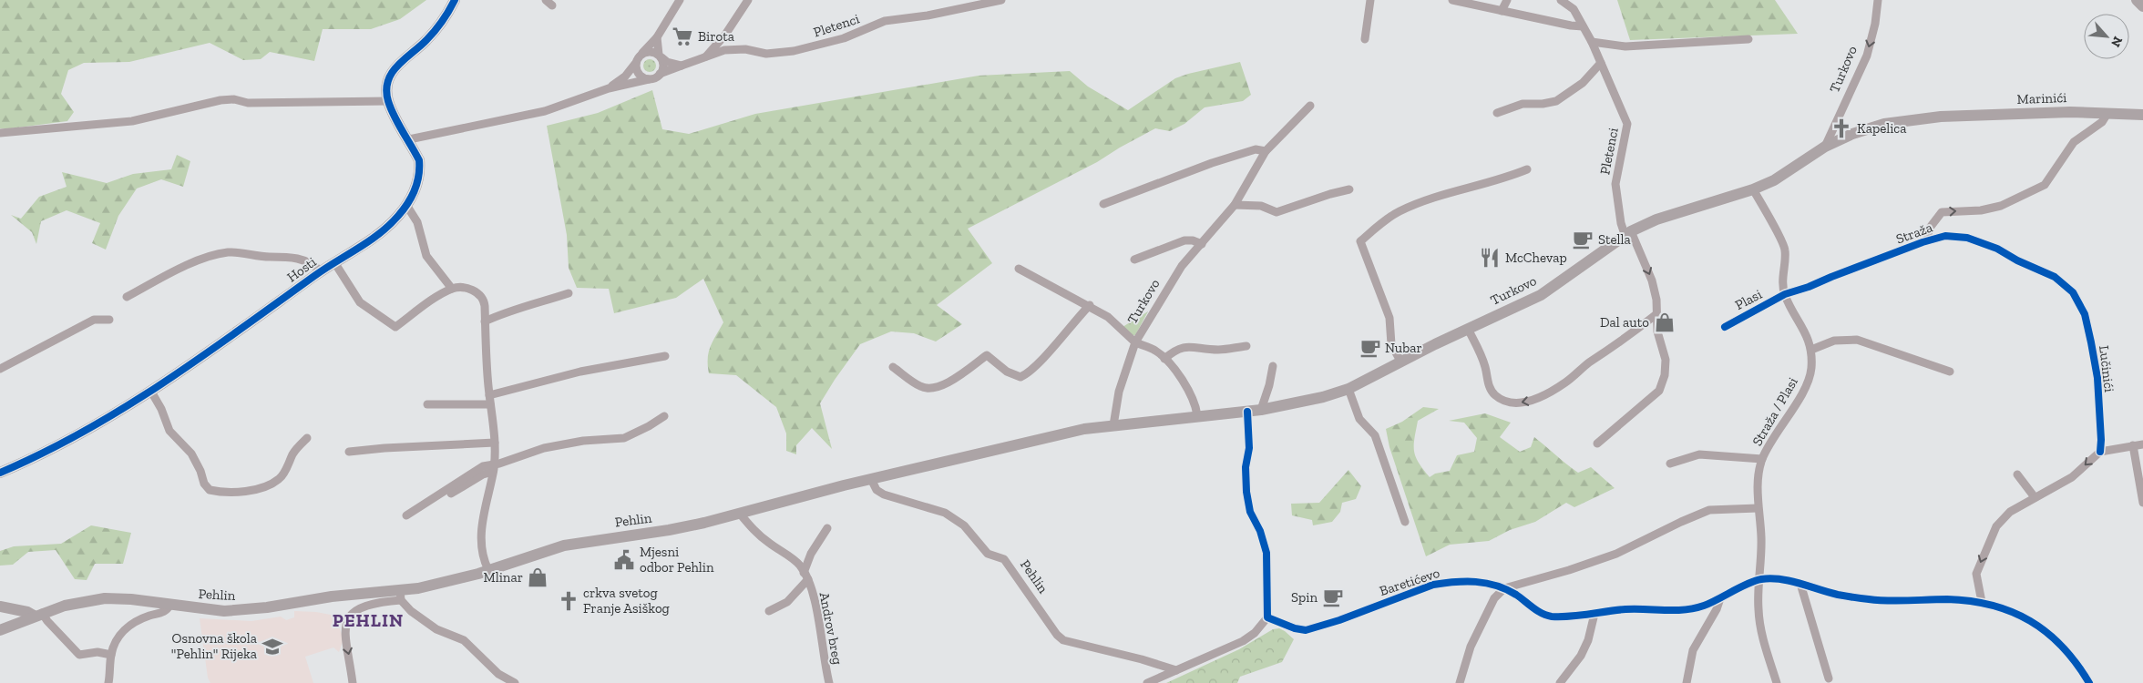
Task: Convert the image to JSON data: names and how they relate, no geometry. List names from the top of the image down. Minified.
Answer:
{"streets":{"main road":["Turkovo","Marinići","Hosti","Pehlin"],"street":["Pletenci","Straža","Plasi","Lučinići","Straža / Plasi","Baretićevo","Androv breg"]},"crossings":[["Pletenci","Turkovo"],["Turkovo","Marinići"],["Turkovo","Straža / Plasi"],["Turkovo","Pehlin"],["Straža","Plasi"],["Straža","Lučinići"],["Straža","Straža / Plasi"],["Plasi","Straža / Plasi"],["Straža / Plasi","Baretićevo"],["Pehlin","Androv breg"]],"districts":["PEHLIN"],"places":{"supermarket":["Birota"],"church":["Kapelica","crkva svetog Franje Asiškog"],"cafe":["Stella","Nubar","Spin"],"restaurant":["McChevap"],"shop":["Dal auto","Mlinar"],"public building":["Mjesni odbor Pehlin"],"school or university":["Osnovna škola \"Pehlin\" Rijeka"]},"north":"bottom right"}
